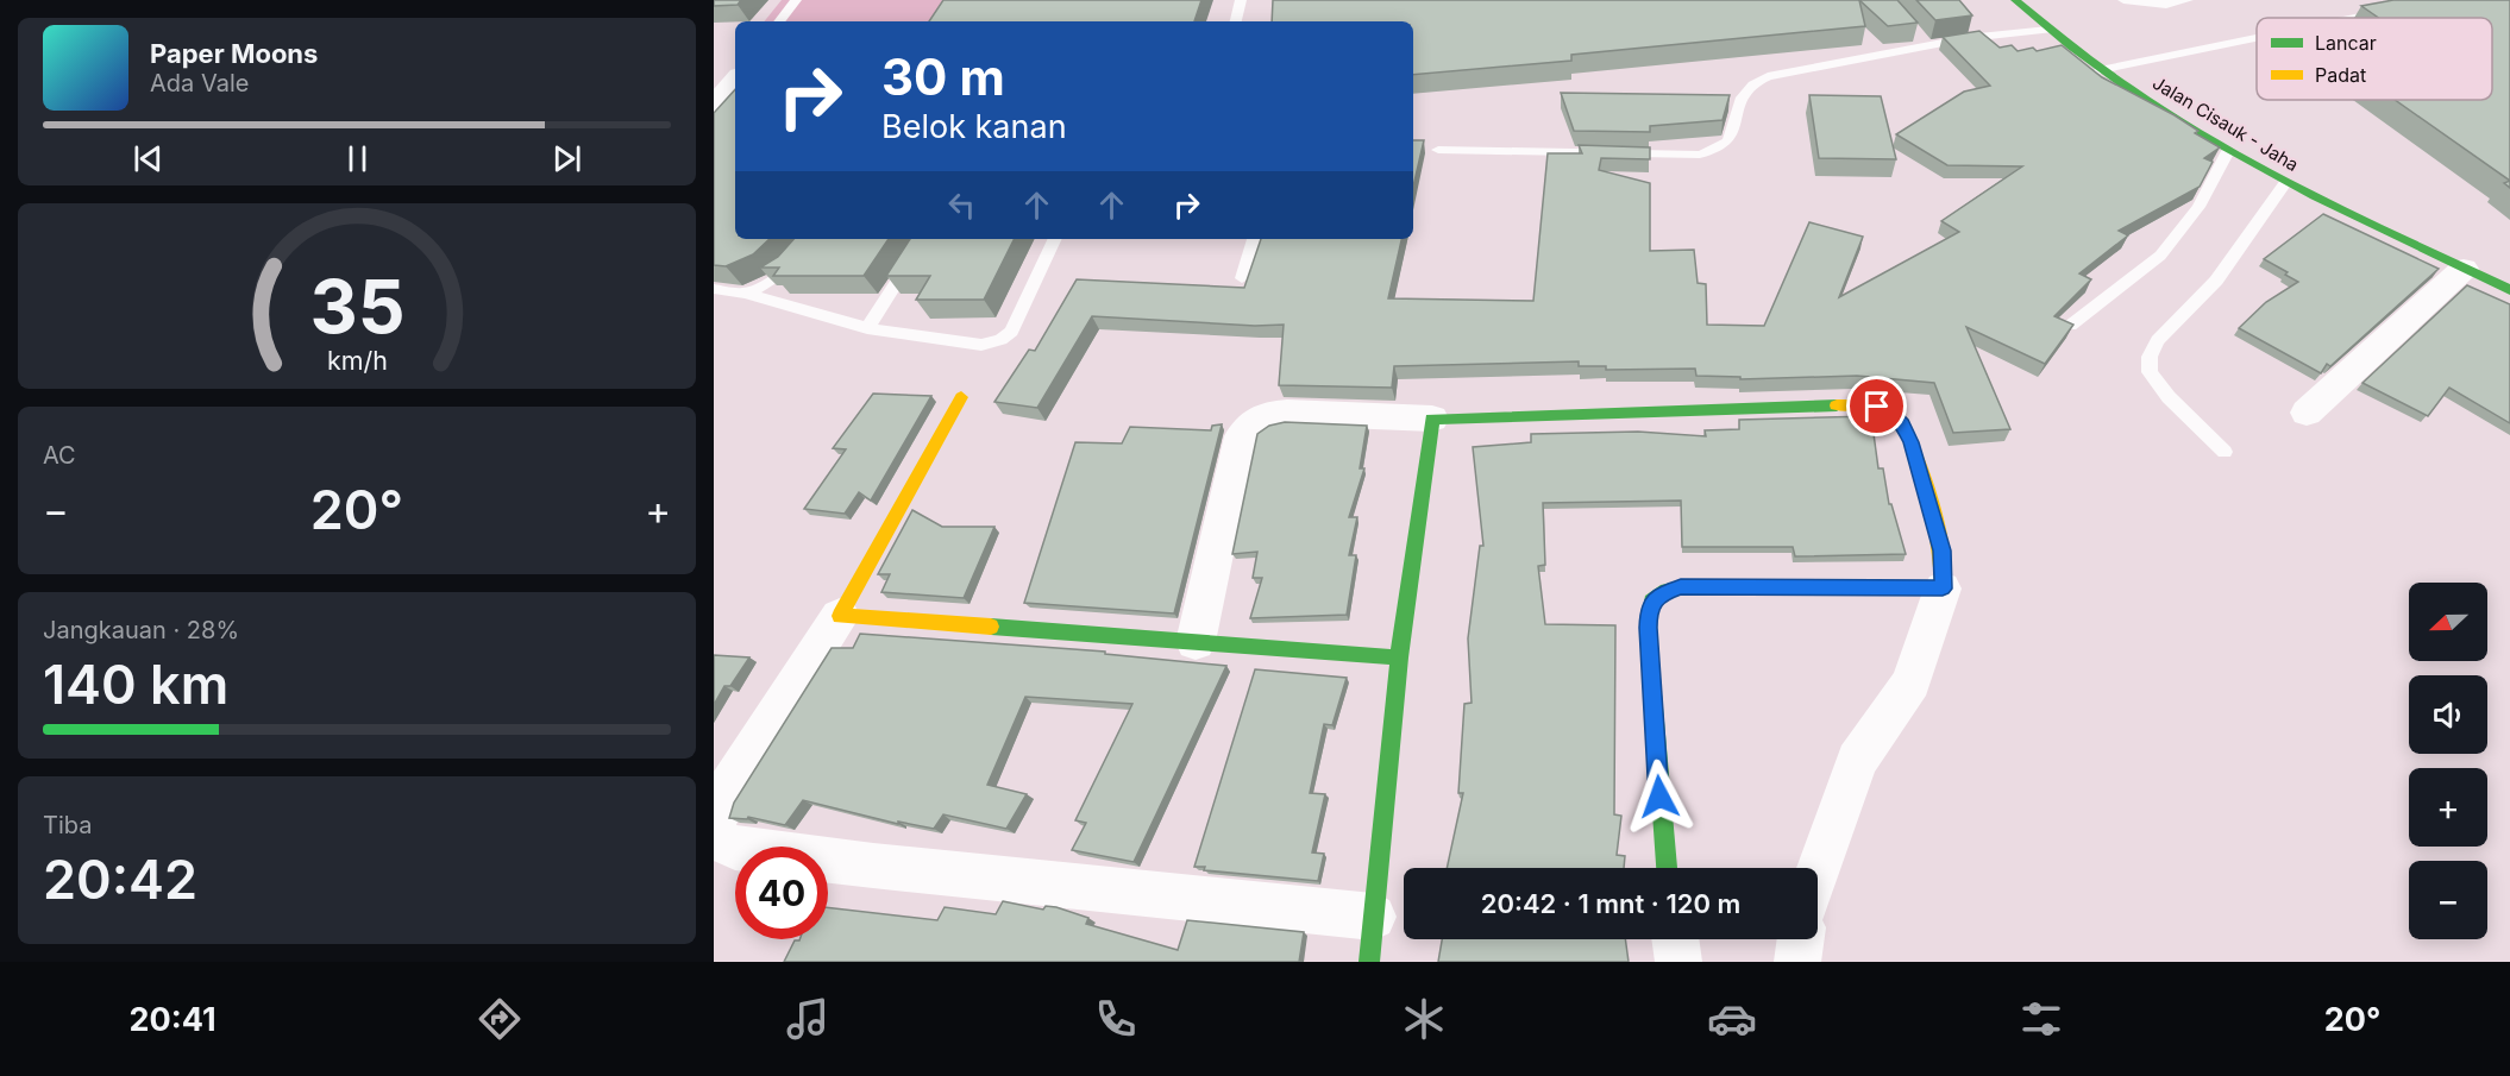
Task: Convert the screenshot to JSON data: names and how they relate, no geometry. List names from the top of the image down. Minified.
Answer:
{"streets":{"street":["Jalan Cisauk - Jaha"]},"legend":["Lancar","Padat"],"north":"left","page":{"turn":["30 m","Belok kanan"],"song":["Paper Moons","Ada Vale"],"tile":["AC",["Jangkauan · 28%","140 km"],["Tiba","20:42"]],"heat":["−","20°","+"],"map_buttons":["+","−"],"limit":"40","trip":"20:42 · 1 mnt · 120 m","tabs":["20:41","20°"],"gauge":["35","km/h"]}}
